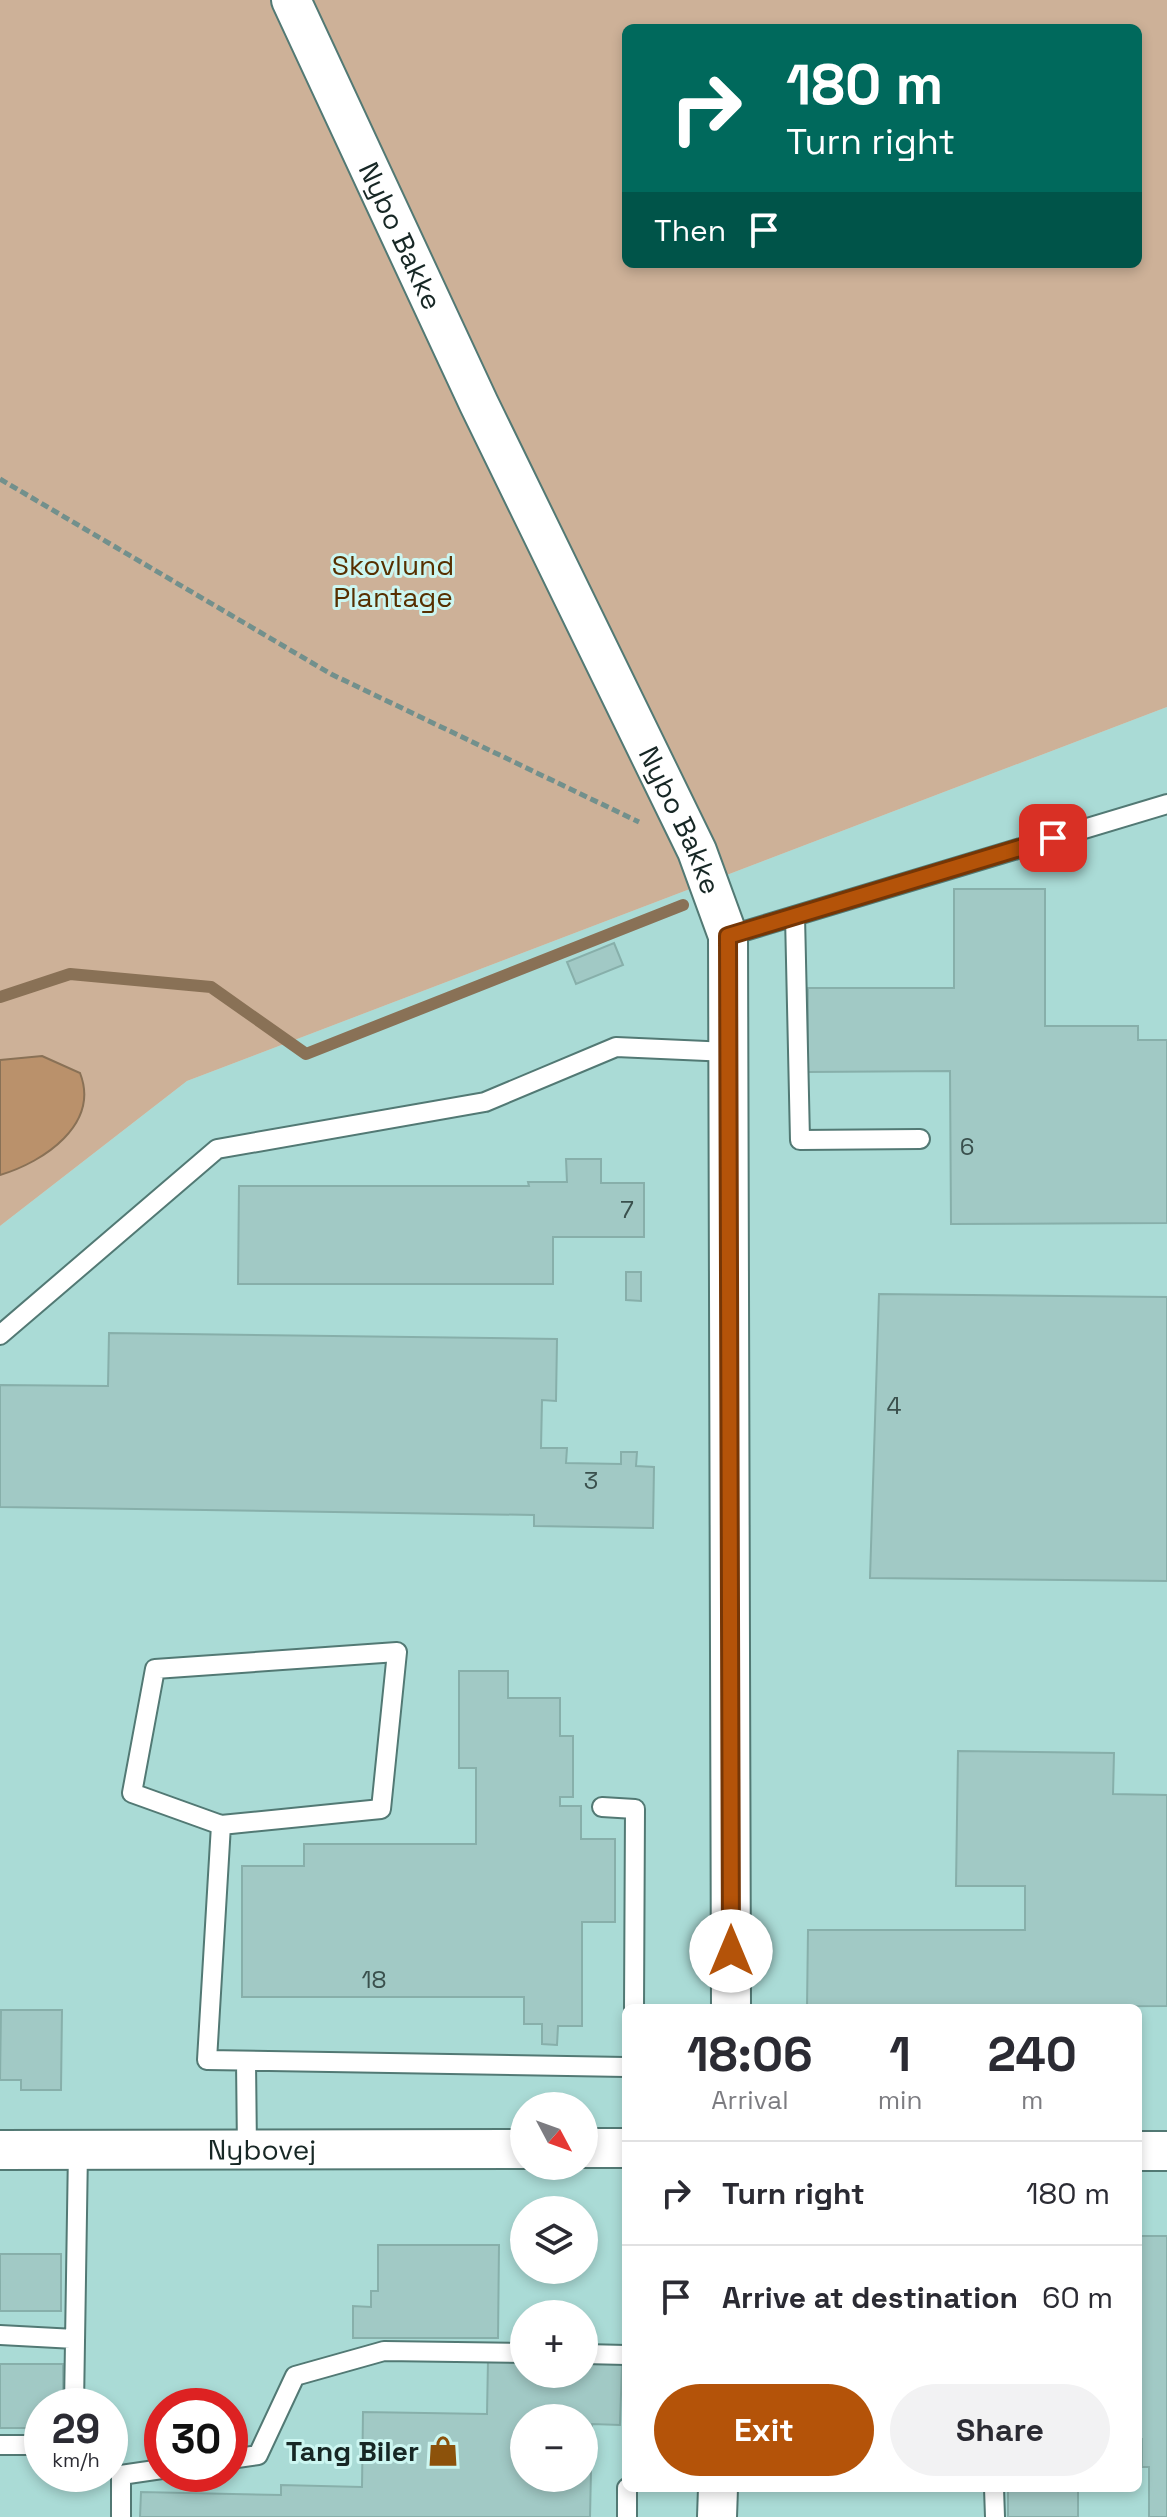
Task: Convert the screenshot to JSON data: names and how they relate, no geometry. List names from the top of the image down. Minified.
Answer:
{"streets":{"street":["Nybo Bakke","Nybovej"]},"parks":["Skovlund Plantage"],"places":{"shop":["Tang Biler"]},"house_numbers":["6","7","4","3","18"],"north":"bottom right","page":{"turn":["180 m","Turn right"],"then":"Then","eta":["18:06","Arrival","1","min","240","m"],"map_buttons":["+","−"],"list":[{"name":"Turn right","value":"180 m"},{"name":"Arrive at destination","value":"60 m"}],"buttons":["Exit","Share"],"speed":"29 km/h","limit":"30"}}
